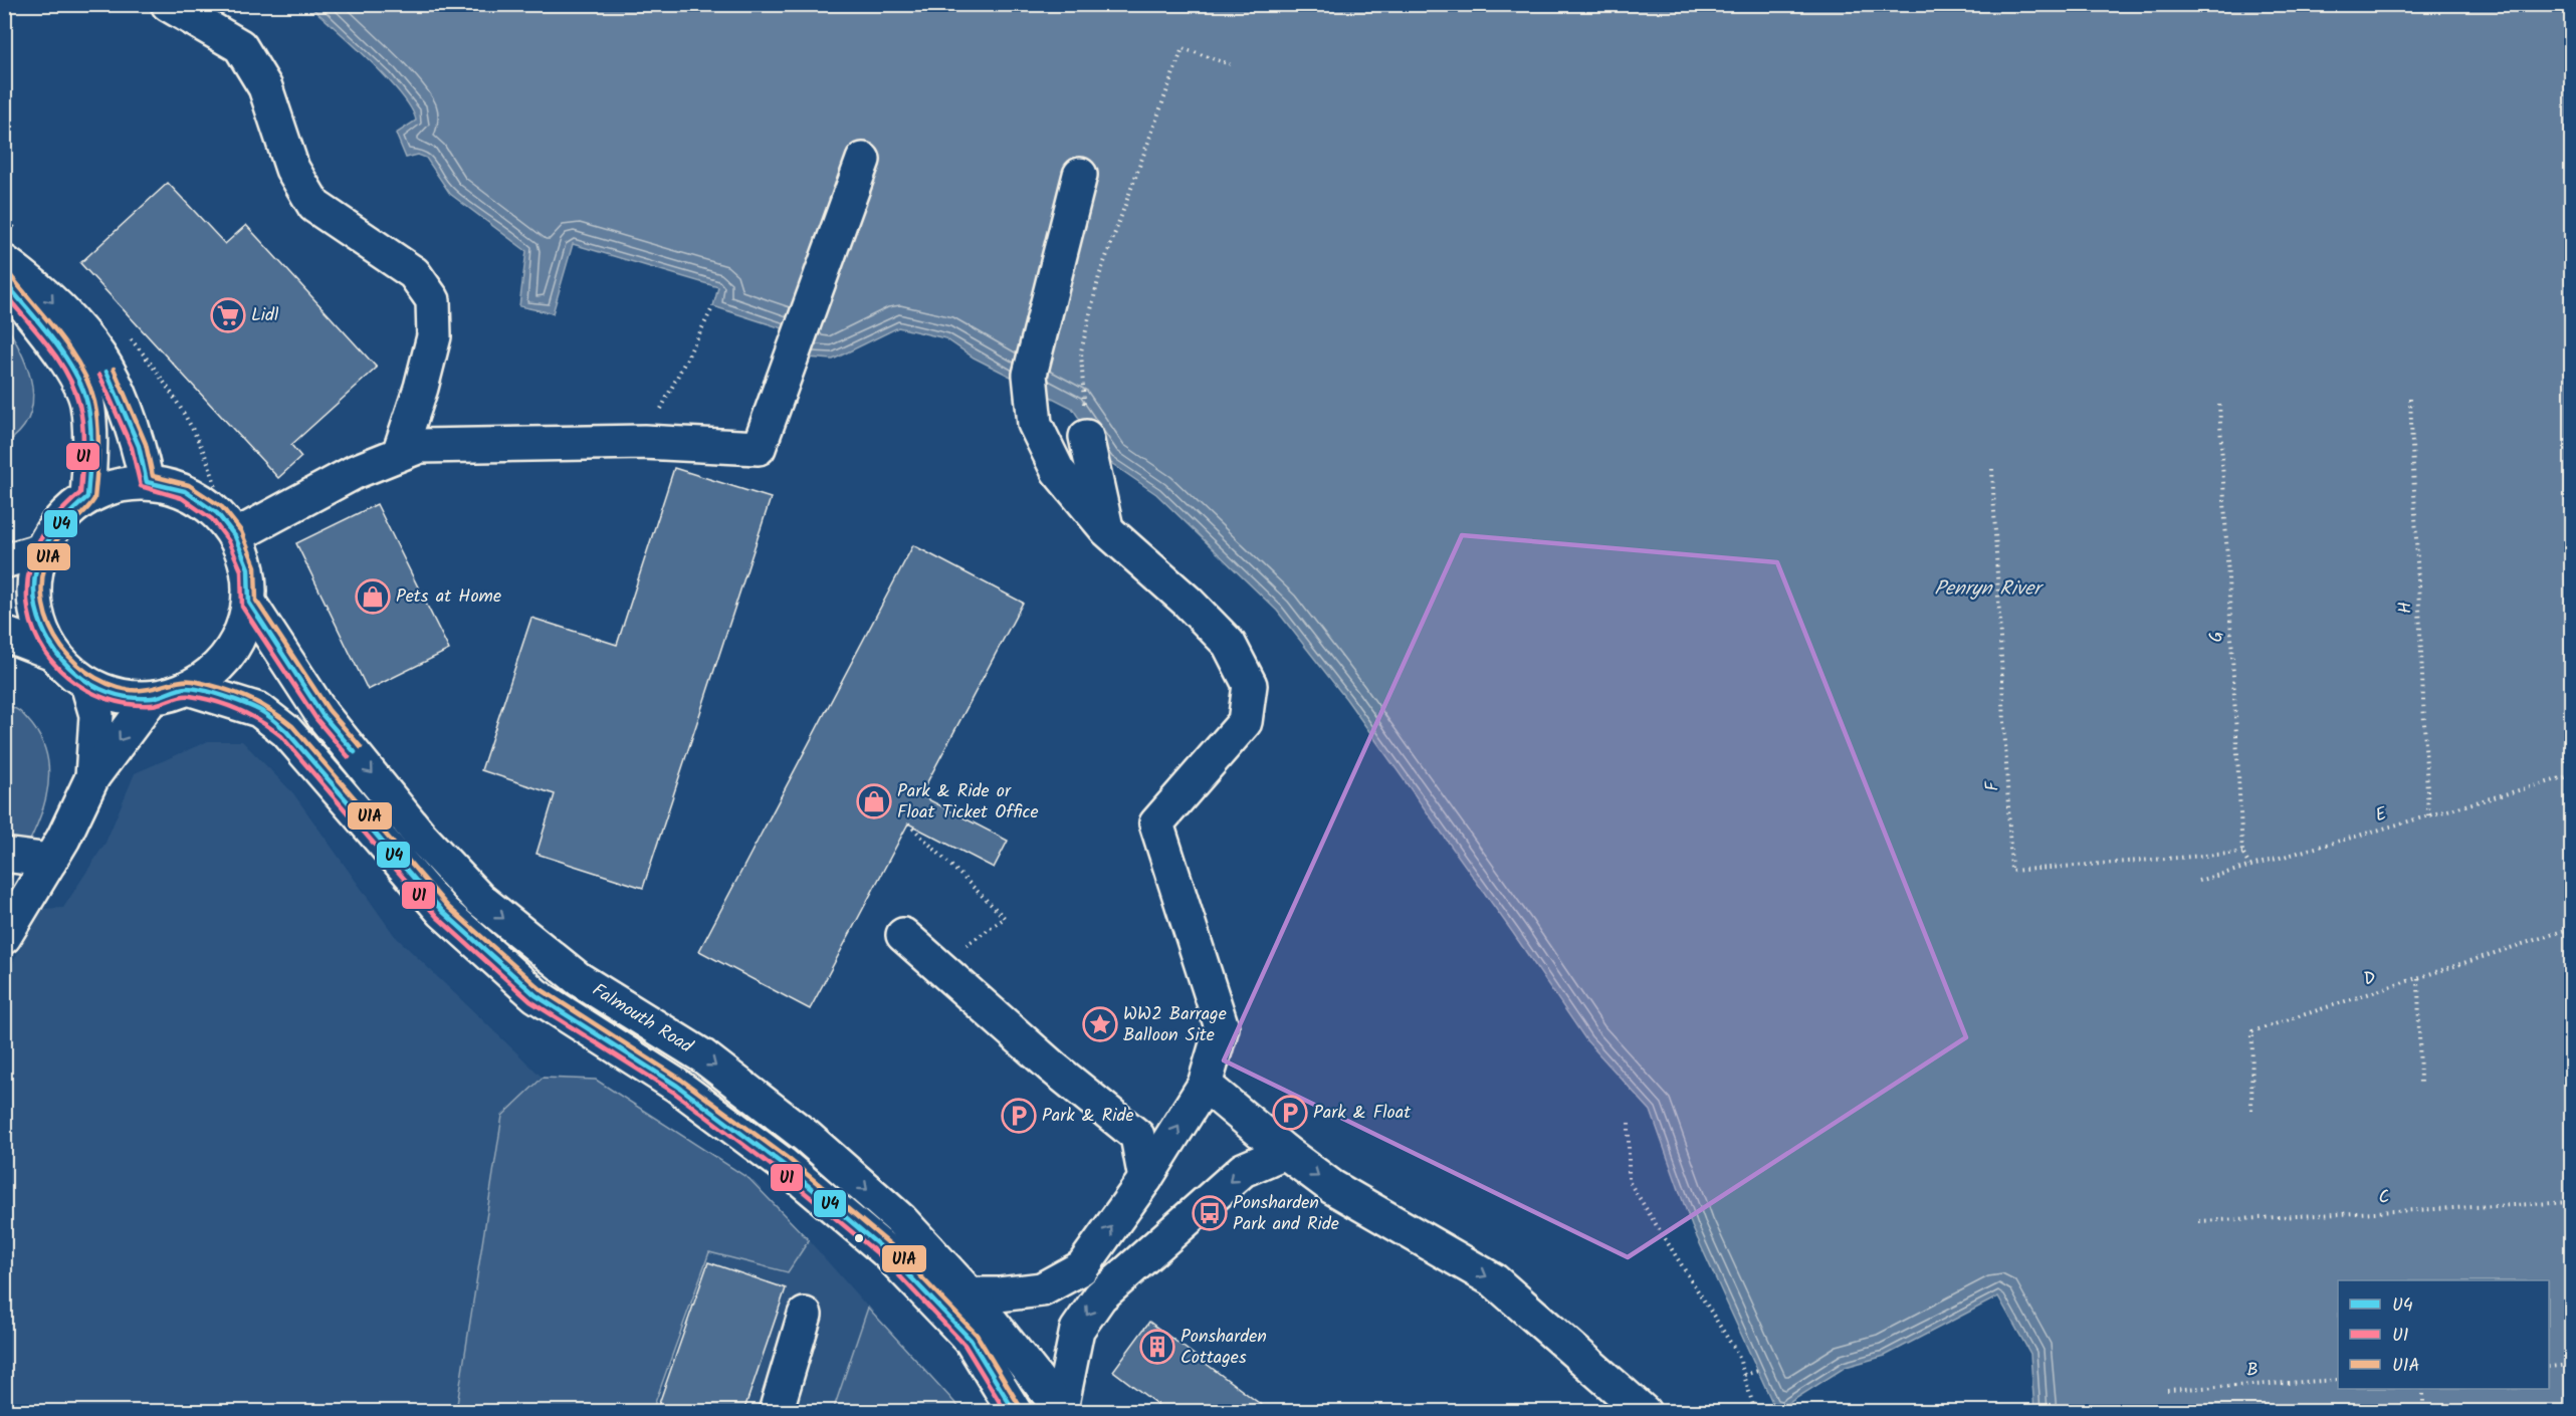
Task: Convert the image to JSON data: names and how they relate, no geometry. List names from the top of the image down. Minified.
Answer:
{"streets":{"main road":["Falmouth Road"],"path":["H","G","F","E","D","C","B"]},"crossings":[["H","E"],["G","F"],["G","E"]],"water":["Penryn River"],"places":{"supermarket":["Lidl"],"shop":["Pets at Home","Park & Ride or Float Ticket Office"],"place":["WW2 Barrage Balloon Site"],"parking":["Park & Float","Park & Ride"],"bus stop":["Ponsharden Park and Ride"],"building":["Ponsharden Cottages"]},"lines":["transit line U1A","transit line U4","transit line U1"],"legend":["U4","U1","U1A"]}
